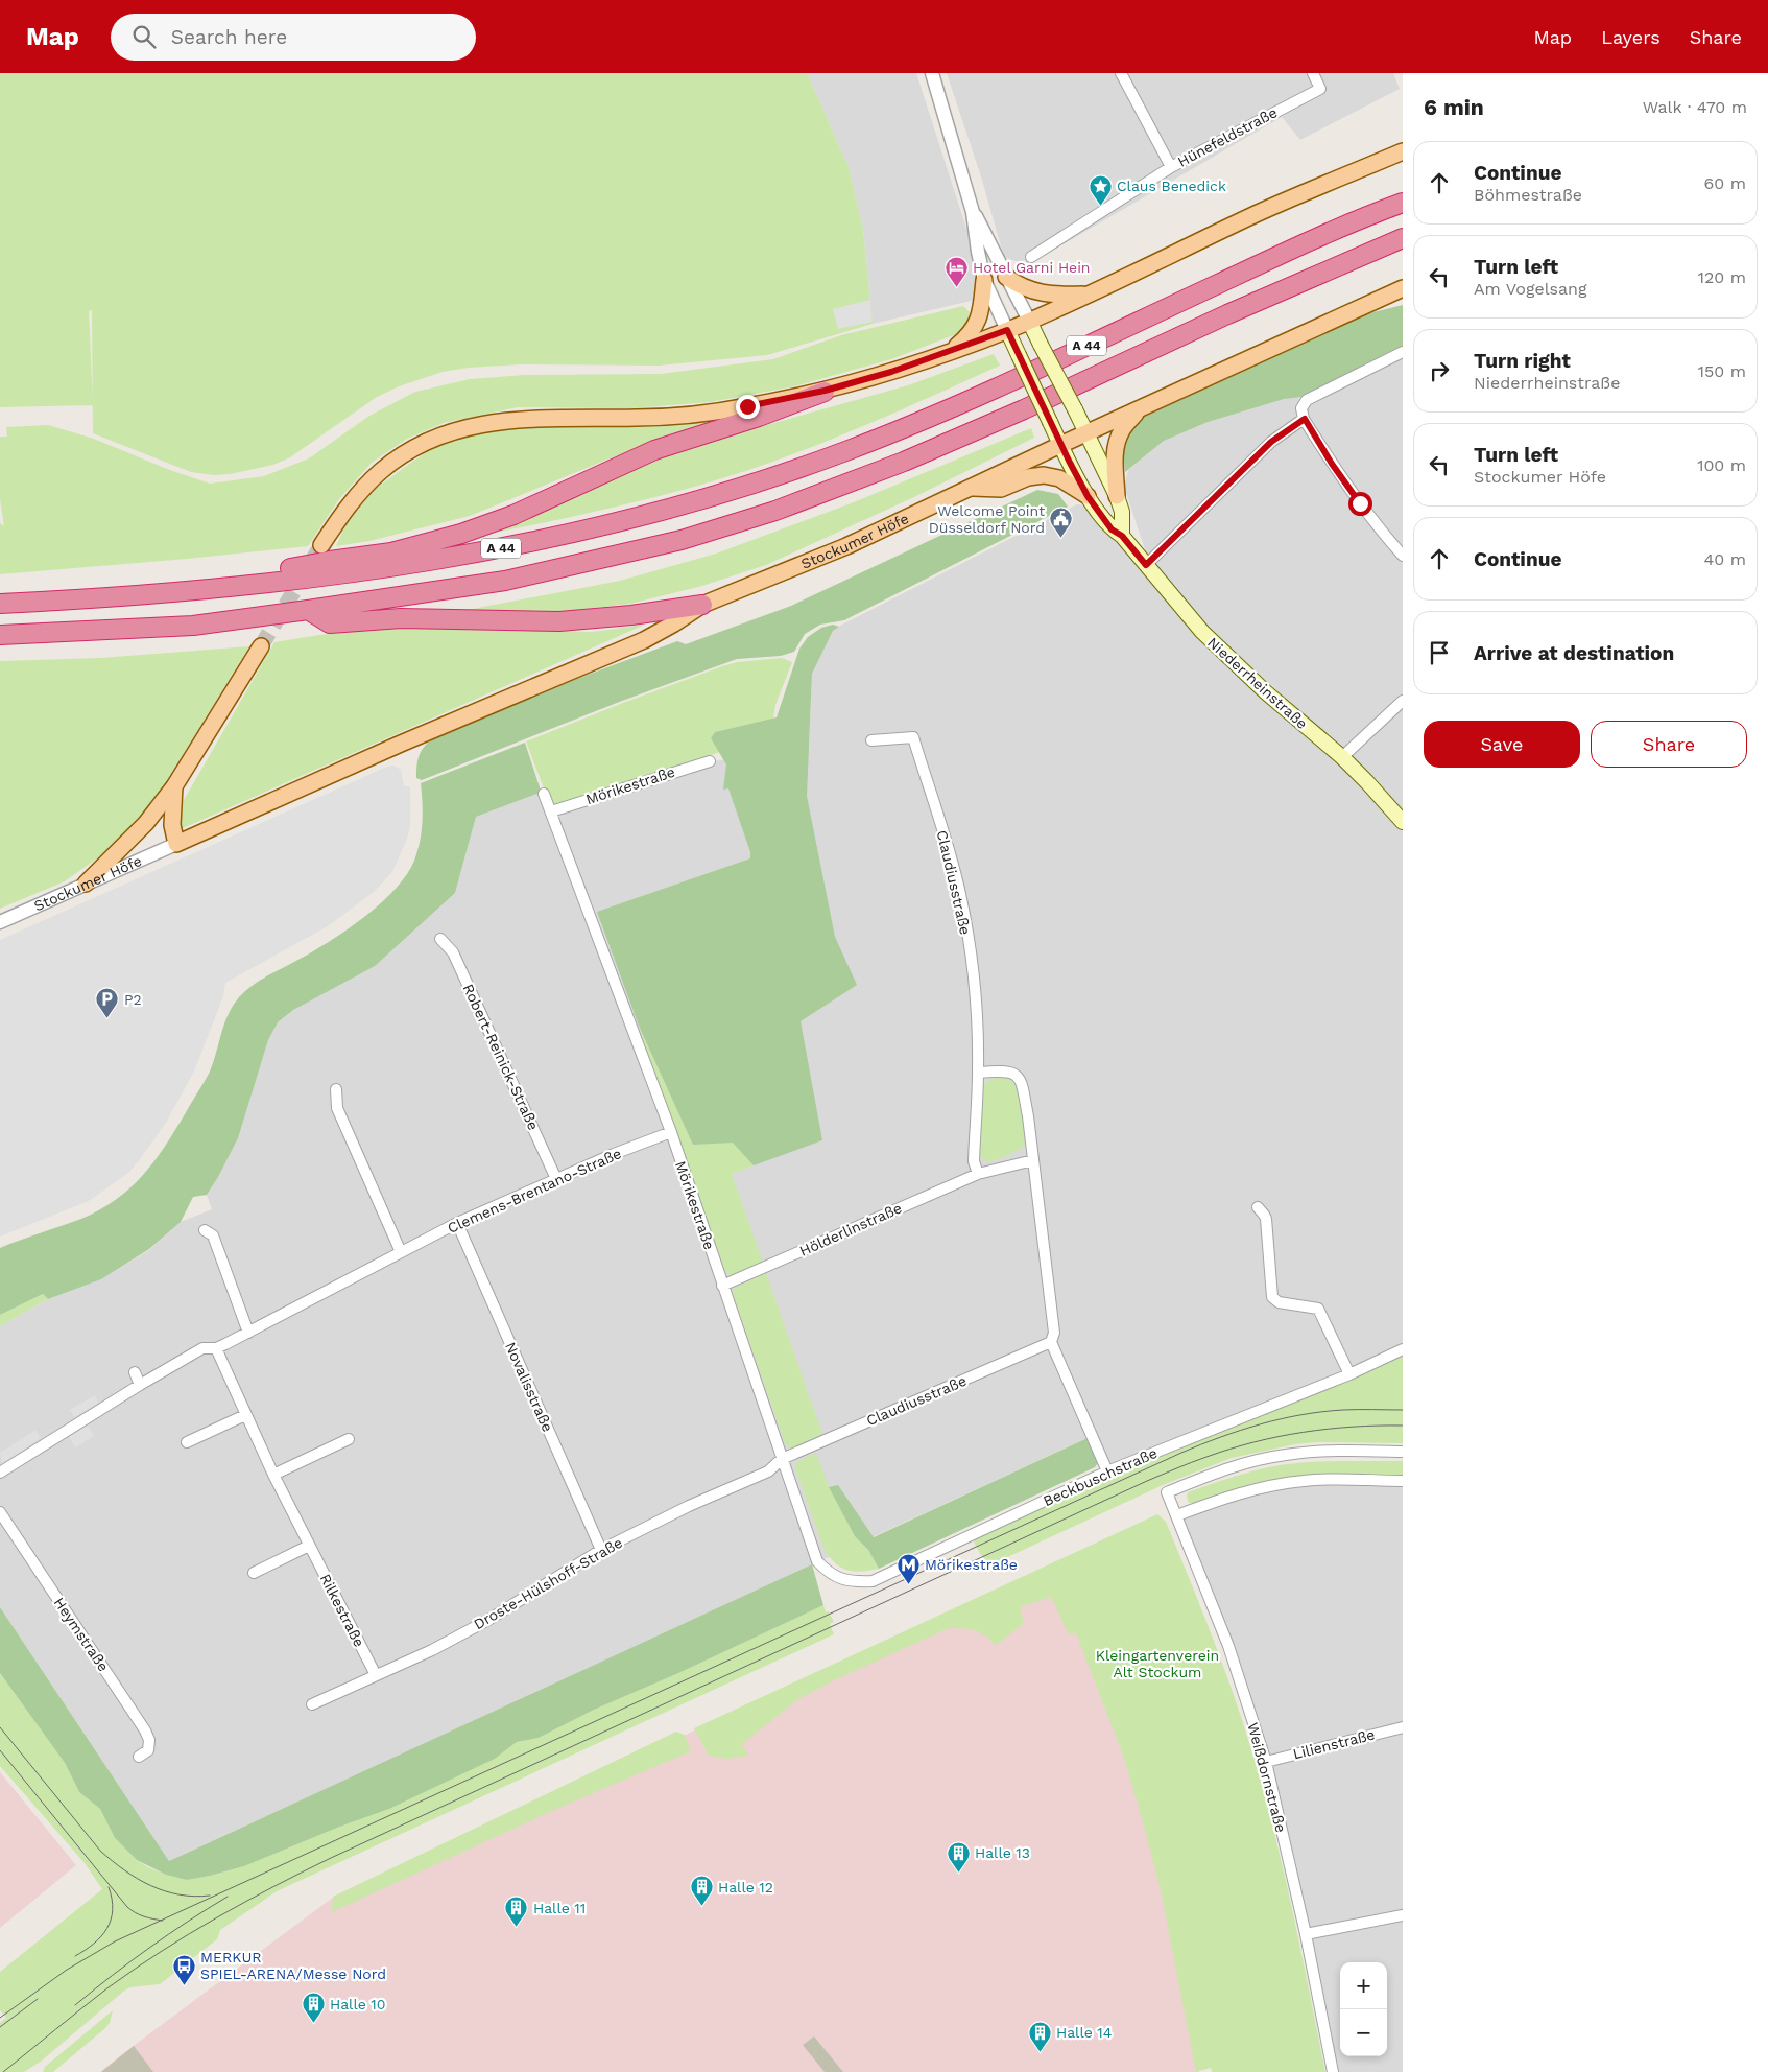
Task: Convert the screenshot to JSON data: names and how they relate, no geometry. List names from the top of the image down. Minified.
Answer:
{"streets":{"highway":["A 44"],"main road":["Stockumer Höfe","Niederrheinstraße"],"street":["Hünefeldstraße","Mörikestraße","Claudiusstraße","Robert-Reinick-Straße","Clemens-Brentano-Straße","Hölderlinstraße","Novalisstraße","Beckbuschstraße","Droste-Hülshoff-Straße","Rilkestraße","Heymstraße","Lilienstraße","Weißdornstraße"]},"crossings":[["Stockumer Höfe","Niederrheinstraße"],["Mörikestraße","Claudiusstraße"],["Mörikestraße","Clemens-Brentano-Straße"],["Mörikestraße","Hölderlinstraße"],["Mörikestraße","Beckbuschstraße"],["Mörikestraße","Droste-Hülshoff-Straße"],["Claudiusstraße","Hölderlinstraße"],["Claudiusstraße","Droste-Hülshoff-Straße"],["Robert-Reinick-Straße","Clemens-Brentano-Straße"],["Clemens-Brentano-Straße","Novalisstraße"],["Clemens-Brentano-Straße","Rilkestraße"],["Novalisstraße","Droste-Hülshoff-Straße"],["Droste-Hülshoff-Straße","Rilkestraße"],["Lilienstraße","Weißdornstraße"]],"parks":["Kleingartenverein Alt Stockum"],"places":{"place":["Claus Benedick"],"hotel":["Hotel Garni Hein"],"public building":["Welcome Point Düsseldorf Nord"],"parking":["P2"],"metro station":["Mörikestraße"],"building":["Halle 13","Halle 12","Halle 11","Halle 10","Halle 14"],"bus stop":["MERKUR SPIEL-ARENA/Messe Nord"]},"page":{"header":"Map","search":"Search here","nav":["Map","Layers","Share"],"heading":["6 min","Walk · 470 m"],"list":[["Continue","Böhmestraße","60 m"],["Turn left","Am Vogelsang","120 m"],["Turn right","Niederrheinstraße","150 m"],["Turn left","Stockumer Höfe","100 m"],["Continue","40 m"],"Arrive at destination"],"buttons":["Save","Share"],"map_buttons":["+","−"]}}
